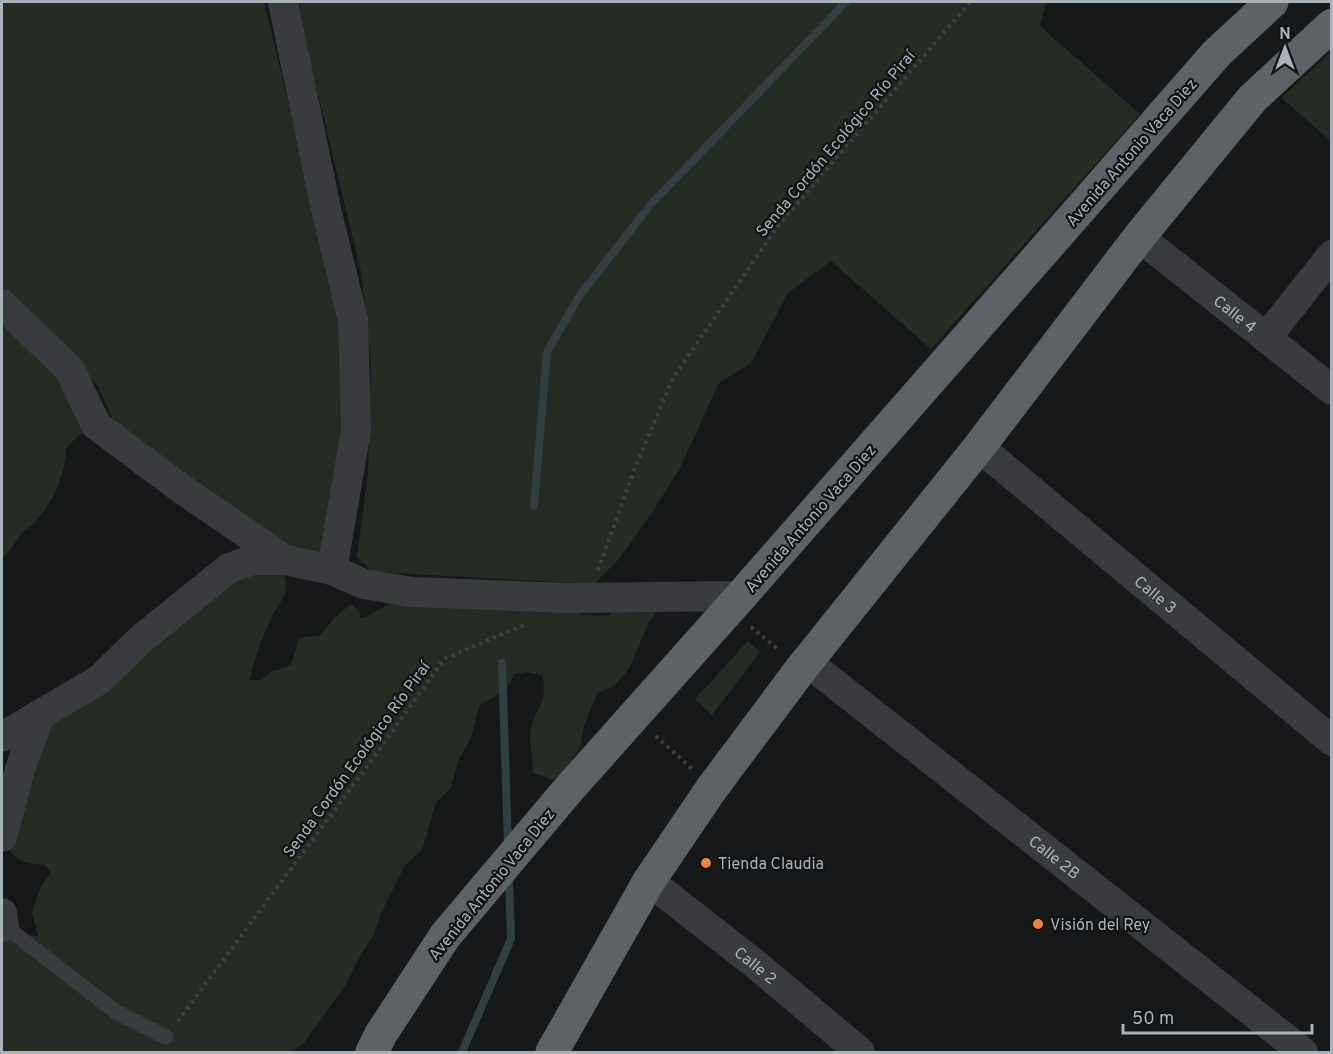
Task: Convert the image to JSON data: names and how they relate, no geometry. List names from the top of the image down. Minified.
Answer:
{"streets":{"highway":["Avenida Antonio Vaca Diez"],"street":["Calle 4","Calle 3","Calle 2B","Calle 2"],"path":["Senda Cordón Ecológico Río Piraí"]},"places":["Tienda Claudia","Visión del Rey"],"scale_bar":"50 m","north":"top"}
